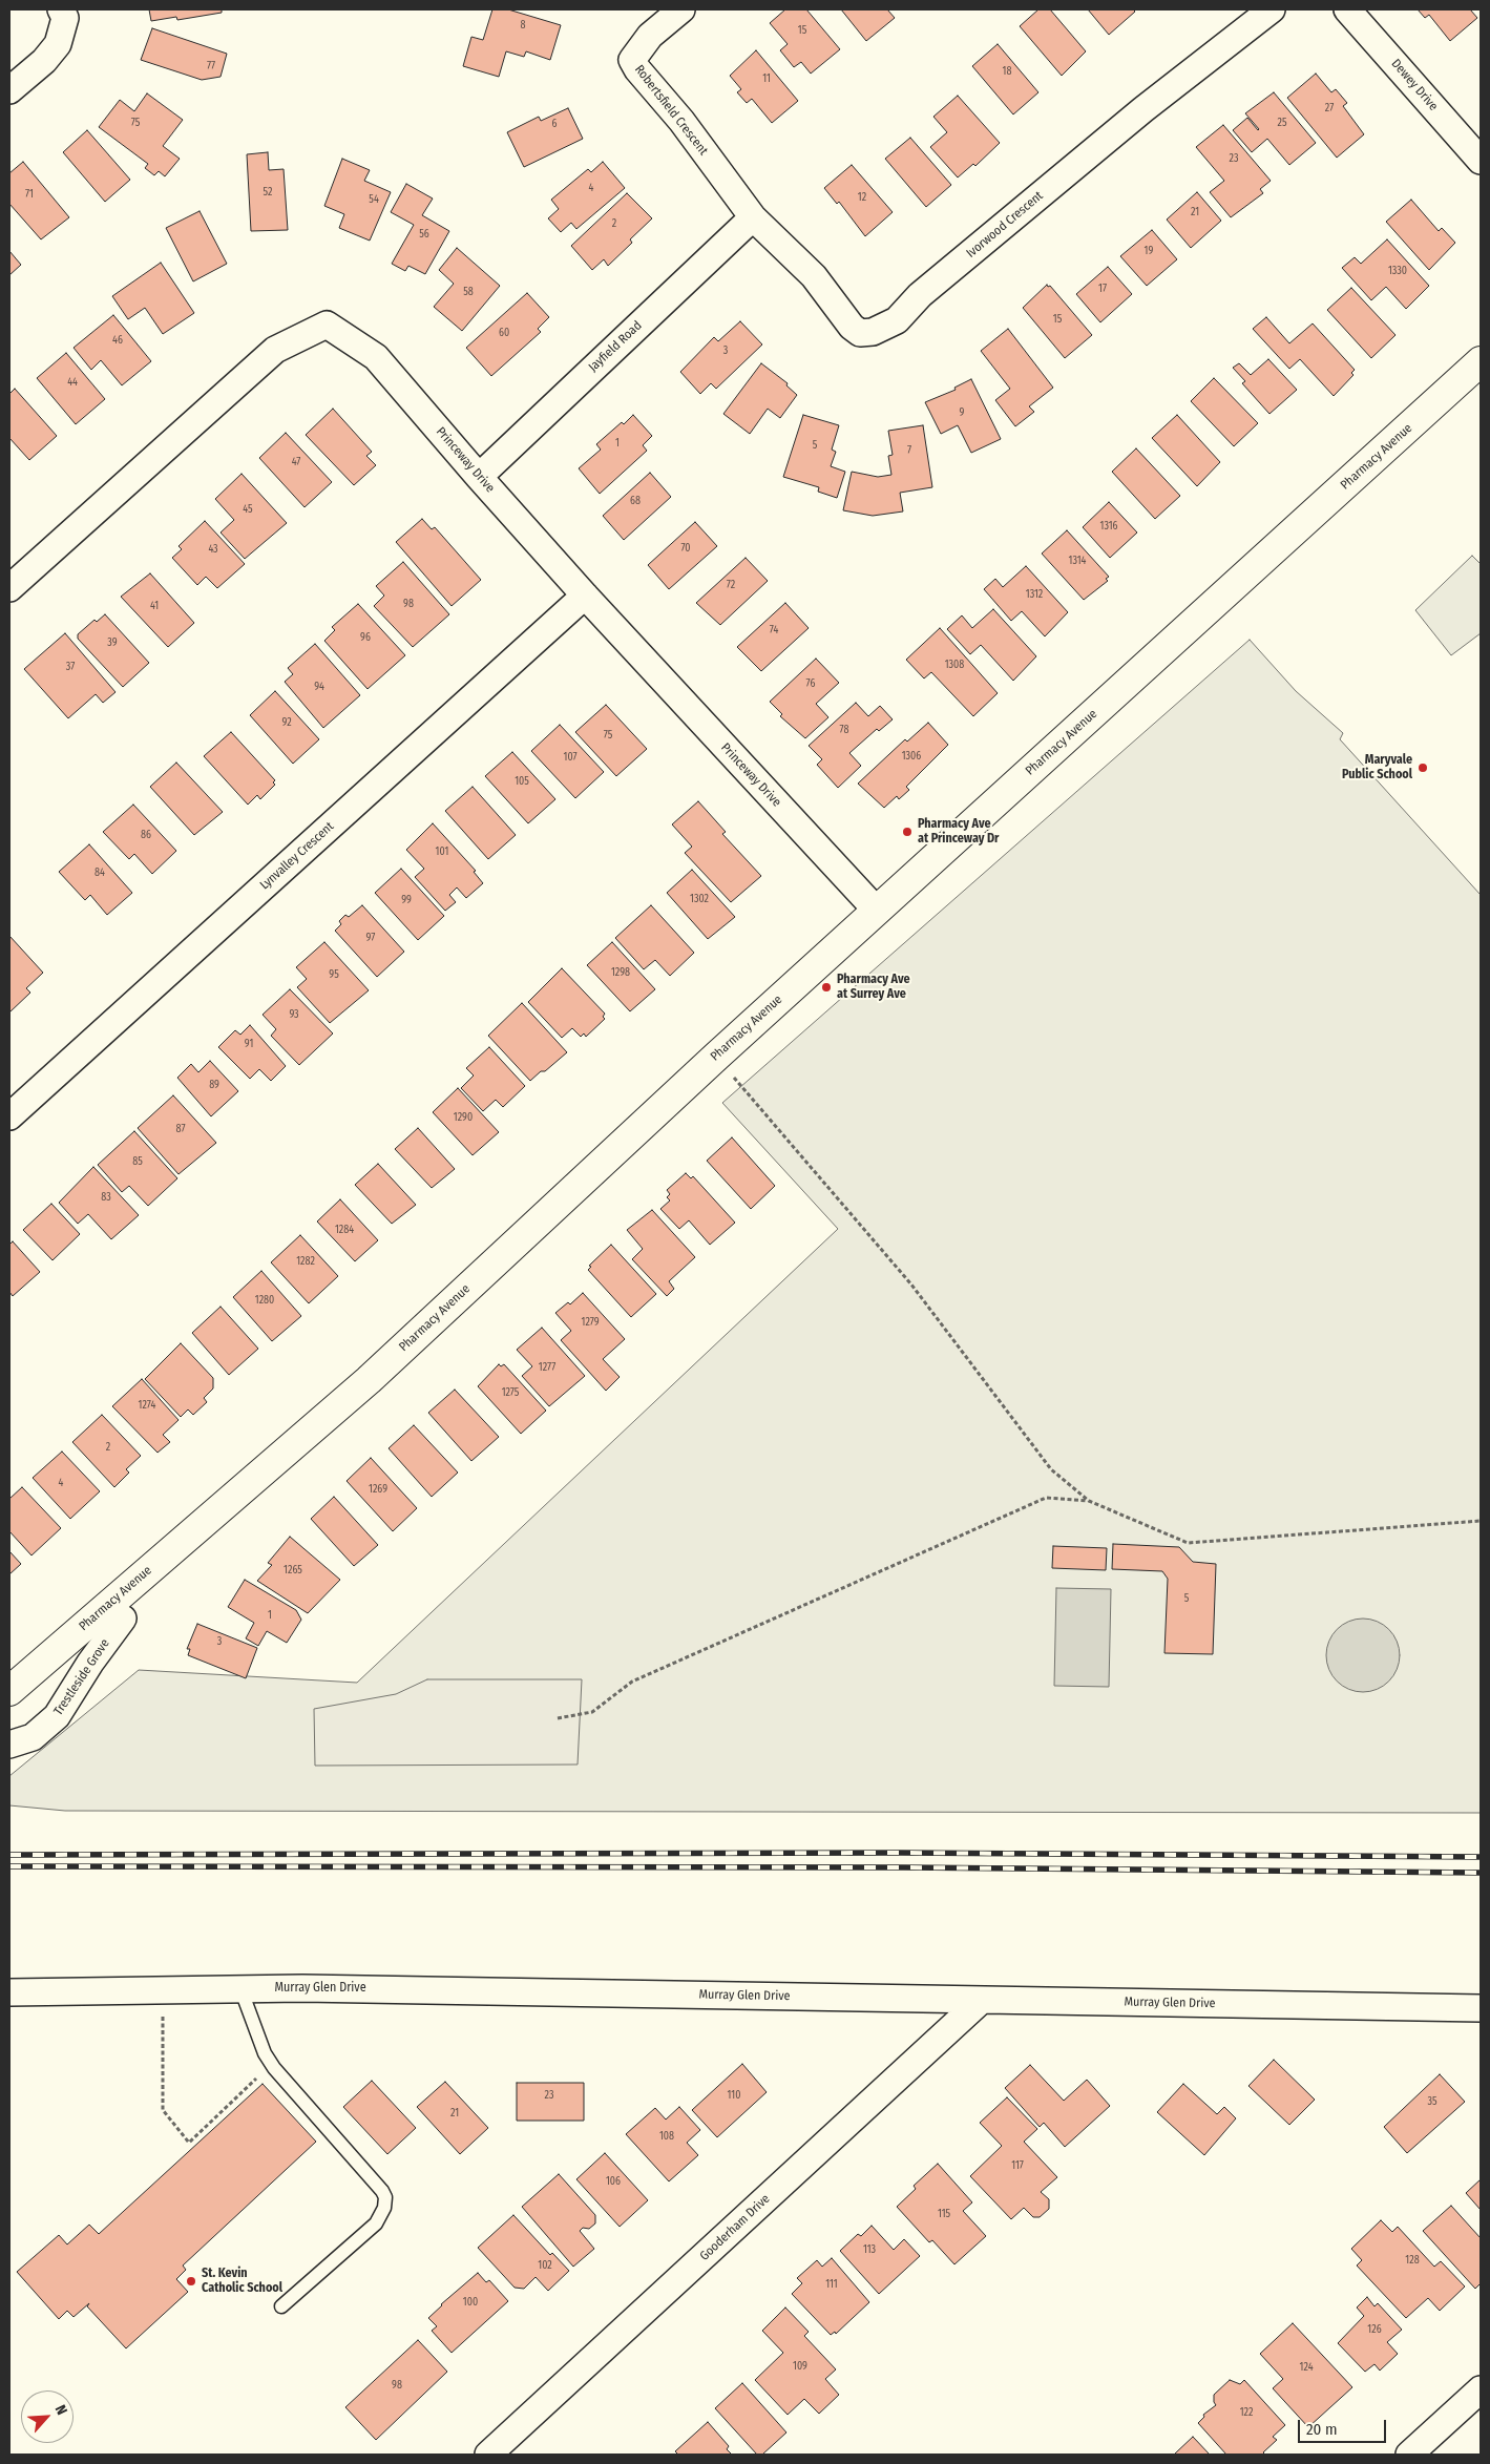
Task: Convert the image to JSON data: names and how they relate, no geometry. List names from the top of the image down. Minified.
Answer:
{"streets":{"street":["Dewey Drive","Robertsfield Crescent","Ivorwood Crescent","Jayfield Road","Pharmacy Avenue","Princeway Drive","Lynvalley Crescent","Trestleside Grove","Murray Glen Drive","Gooderham Drive"]},"crossings":[["Robertsfield Crescent","Ivorwood Crescent"],["Robertsfield Crescent","Jayfield Road"],["Ivorwood Crescent","Jayfield Road"],["Jayfield Road","Princeway Drive"],["Pharmacy Avenue","Princeway Drive"],["Princeway Drive","Lynvalley Crescent"],["Murray Glen Drive","Gooderham Drive"]],"places":["Maryvale Public School","Pharmacy Ave at Princeway Dr","Pharmacy Ave at Surrey Ave","St. Kevin Catholic School"],"house_numbers":["8","15","77","18","11","27","75","25","6","23","4","52","71","12","54","21","2","56","19","1330","17","58","15","60","46","3","44","9","1","5","7","47","68","45","1316","70","43","1314","72","1312","98","41","74","96","39","1308","37","76","94","92","78","75","1306","107","105","86","101","84","1302","99","97","1298","95","93","91","89","1290","87","85","83","1284","1282","1280","1279","1277","1275","1274","2","4","1269","1265","5","1","3","23","110","35","21","108","117","106","115","113","128","102","111","100","126","109","124","98","122"],"scale_bar":"20 m","north":"top right"}
